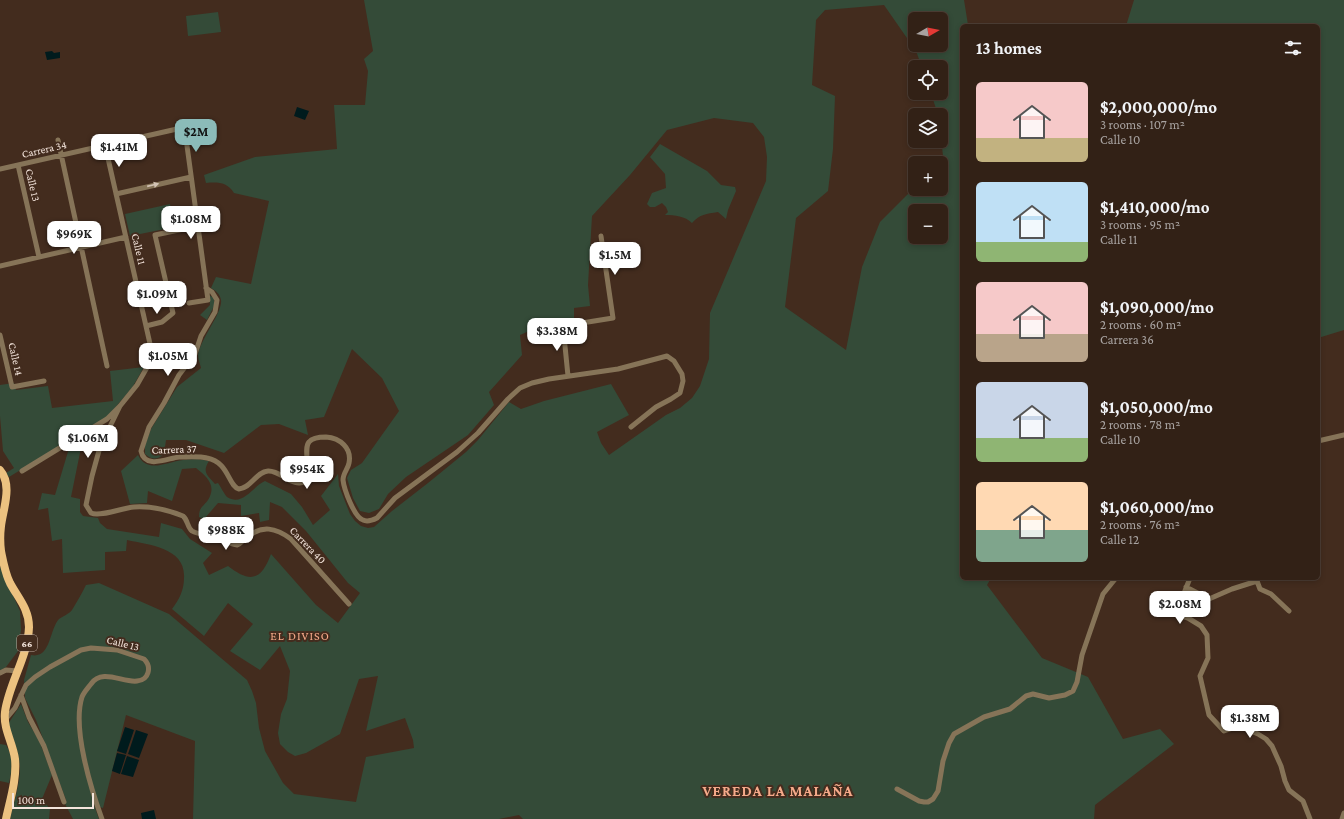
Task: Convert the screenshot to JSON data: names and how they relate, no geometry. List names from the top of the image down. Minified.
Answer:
{"streets":{"highway":["66"],"street":["Carrera 34","Calle 13","Calle 11","Calle 14","Carrera 37","Carrera 40"]},"crossings":[["Carrera 34","Calle 13"],["Carrera 34","Calle 11"],["Calle 13","66"],["Calle 11","Carrera 40"]],"districts":["EL DIVISO","VEREDA LA MALAÑA"],"scale_bar":"100 m","north":"right","page":{"map_buttons":["+","−"],"heading":"13 homes","list":[{"name":"$2,000,000/mo","note":"3 rooms · 107 m² · Calle 10"},{"name":"$1,410,000/mo","note":"3 rooms · 95 m² · Calle 11"},{"name":"$1,090,000/mo","note":"2 rooms · 60 m² · Carrera 36"},{"name":"$1,050,000/mo","note":"2 rooms · 78 m² · Calle 10"},{"name":"$1,060,000/mo","note":"2 rooms · 76 m² · Calle 12"}],"price":["$2M","$1.41M","$1.08M","$969K","$1.5M","$1.09M","$3.38M","$1.05M","$1.06M","$954K","$988K","$2.08M","$1.38M"],"scale":"100 m"}}
